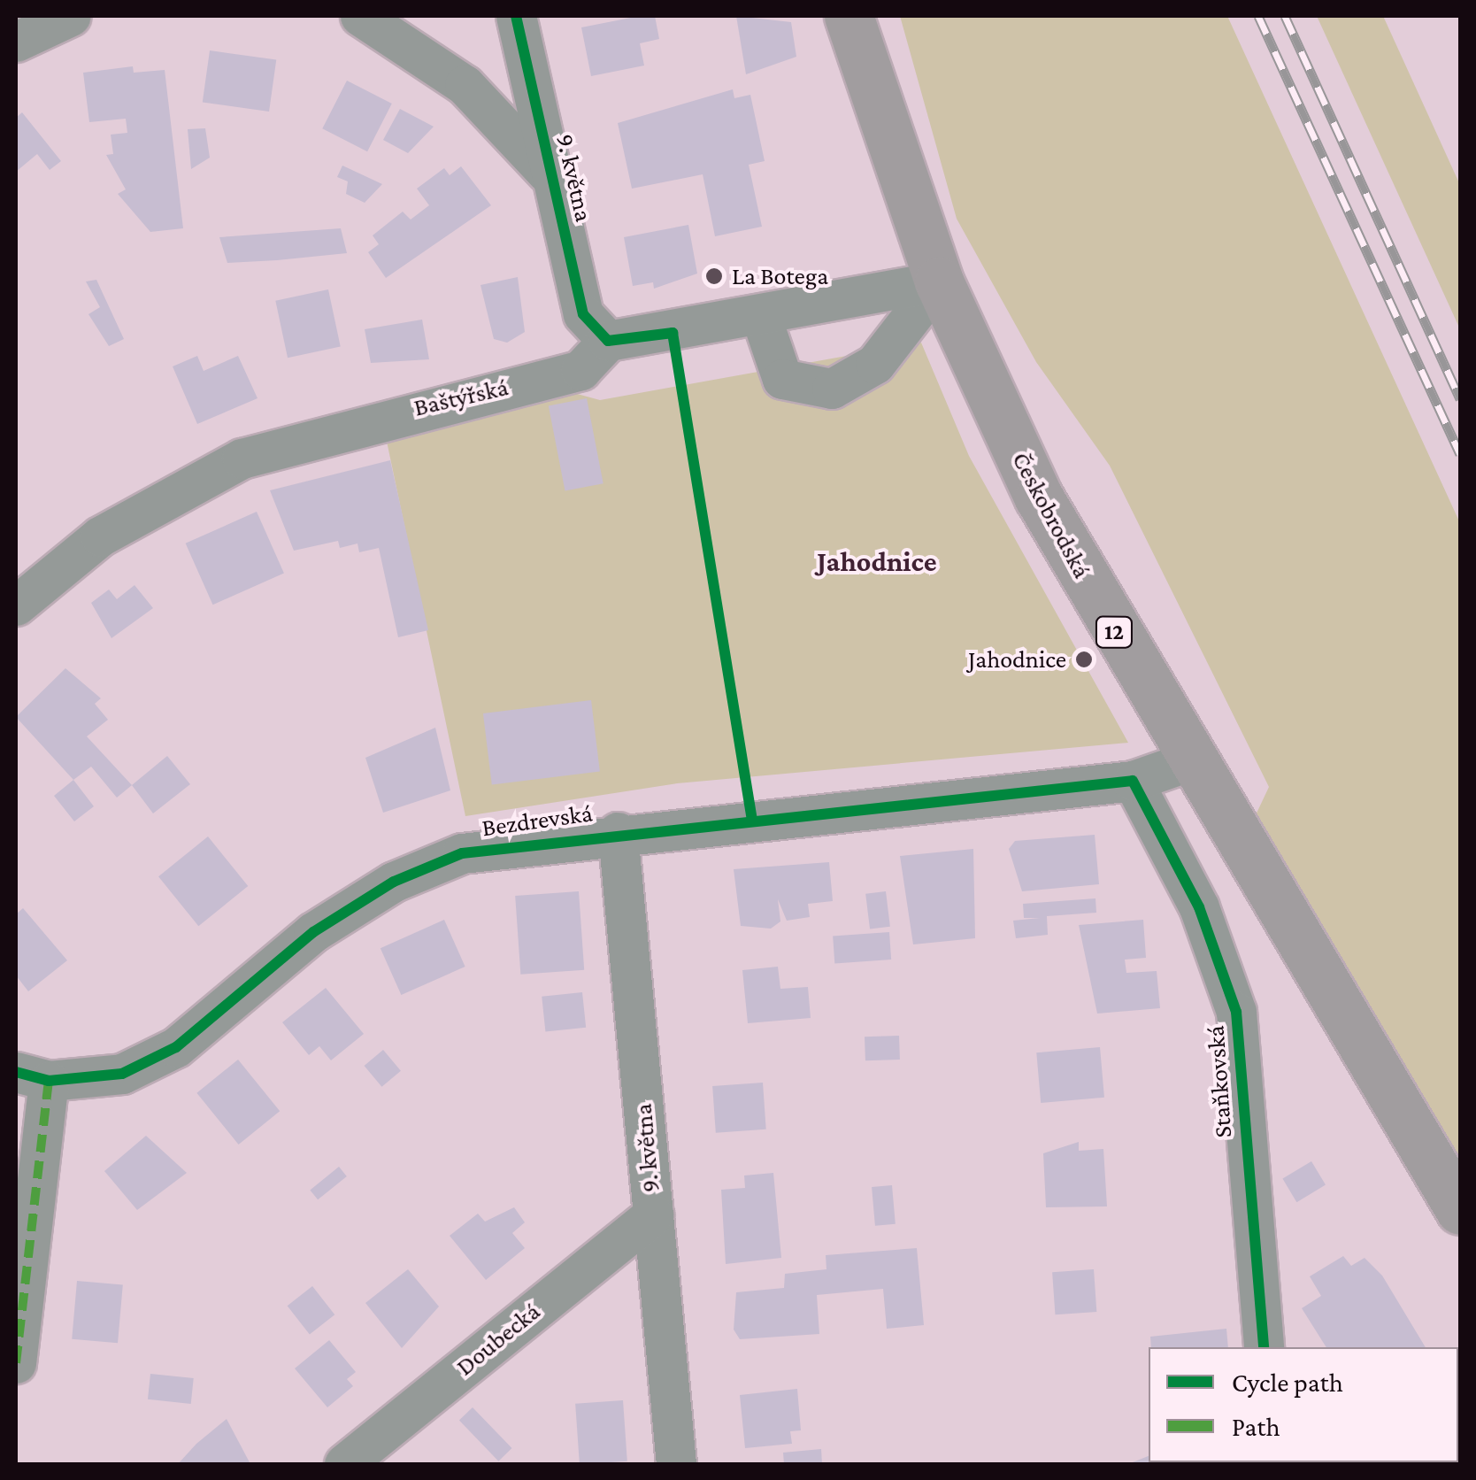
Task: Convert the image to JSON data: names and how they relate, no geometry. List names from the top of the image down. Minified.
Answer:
{"streets":{"main road":["Českobrodská","12"],"street":["9. května","Baštýřská","Bezdrevská","Staňkovská","Doubecká"]},"crossings":[["9. května","Baštýřská"],["9. května","Bezdrevská"],["9. května","Doubecká"],["Českobrodská","Bezdrevská"],["Bezdrevská","Staňkovská"]],"districts":["Jahodnice"],"places":["La Botega","Jahodnice"],"legend":["Cycle path","Path"]}
